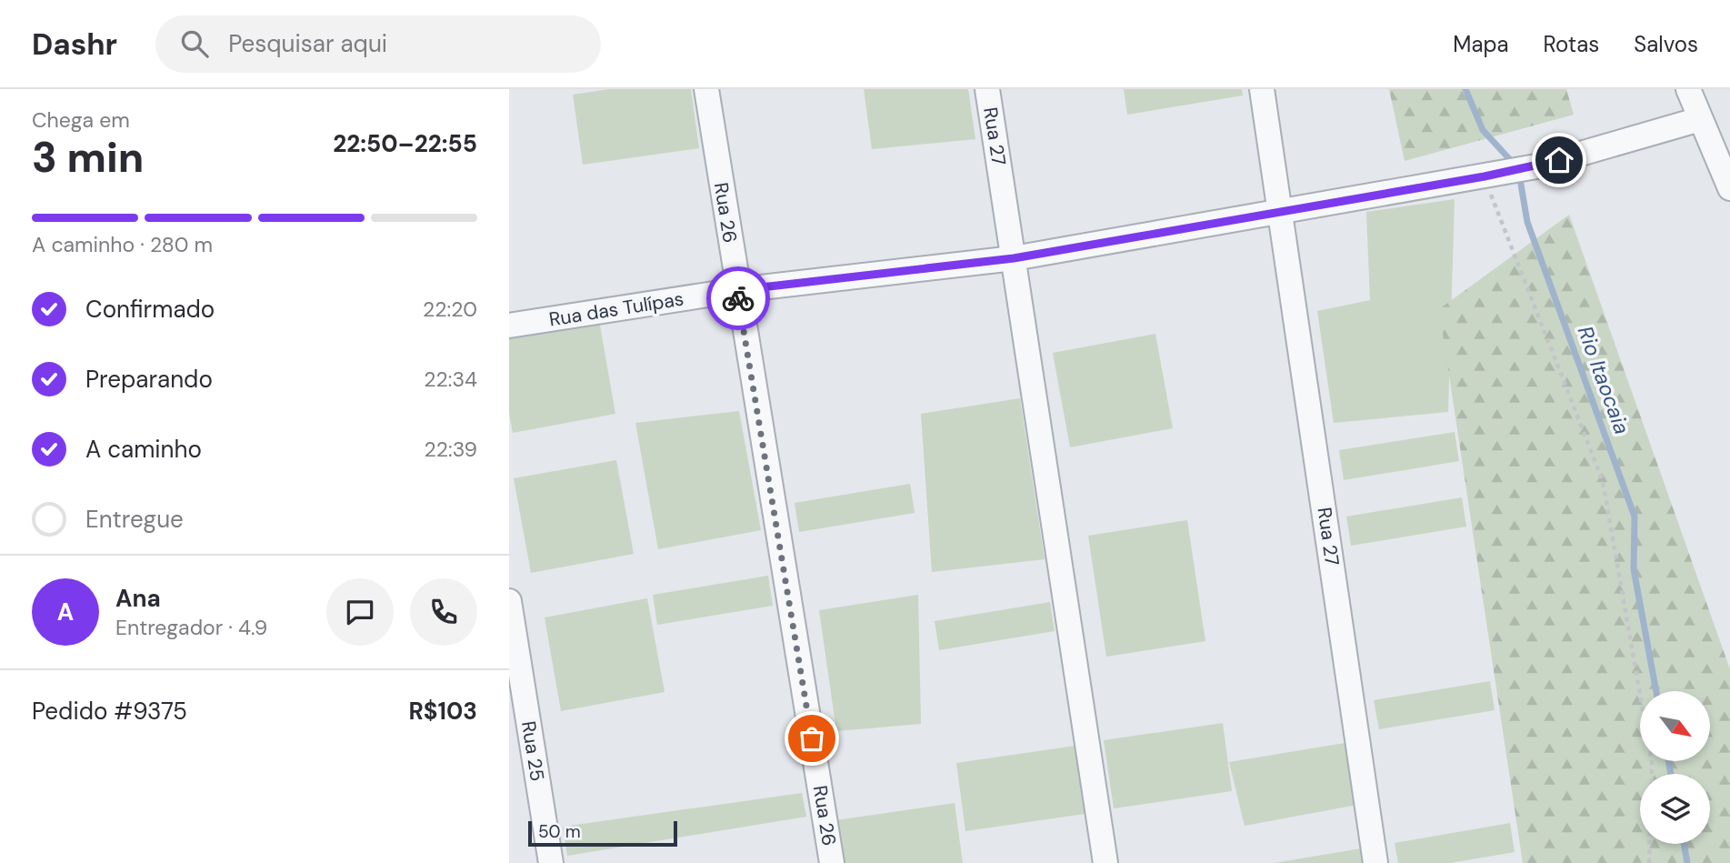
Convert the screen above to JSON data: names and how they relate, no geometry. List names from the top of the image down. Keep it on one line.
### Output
{"streets":{"street":["Rua 27","Rua 26","Rua das Tulípas","Rua 25"]},"crossings":[["Rua 27","Rua das Tulípas"],["Rua 26","Rua das Tulípas"]],"water":["Rio Itaocaia"],"scale_bar":"50 m","north":"bottom right","page":{"header":"Dashr","search":"Pesquisar aqui","nav":["Mapa","Rotas","Salvos"],"heading":["3 min","Chega em","22:50–22:55"],"panel":["Ana","Entregador · 4.9","Pedido #9375","R$103"],"bar":"A caminho · 280 m","list":[["Confirmado","22:20"],["Preparando","22:34"],["A caminho","22:39"],"Entregue"],"round":"A","scale":"50 m"}}
